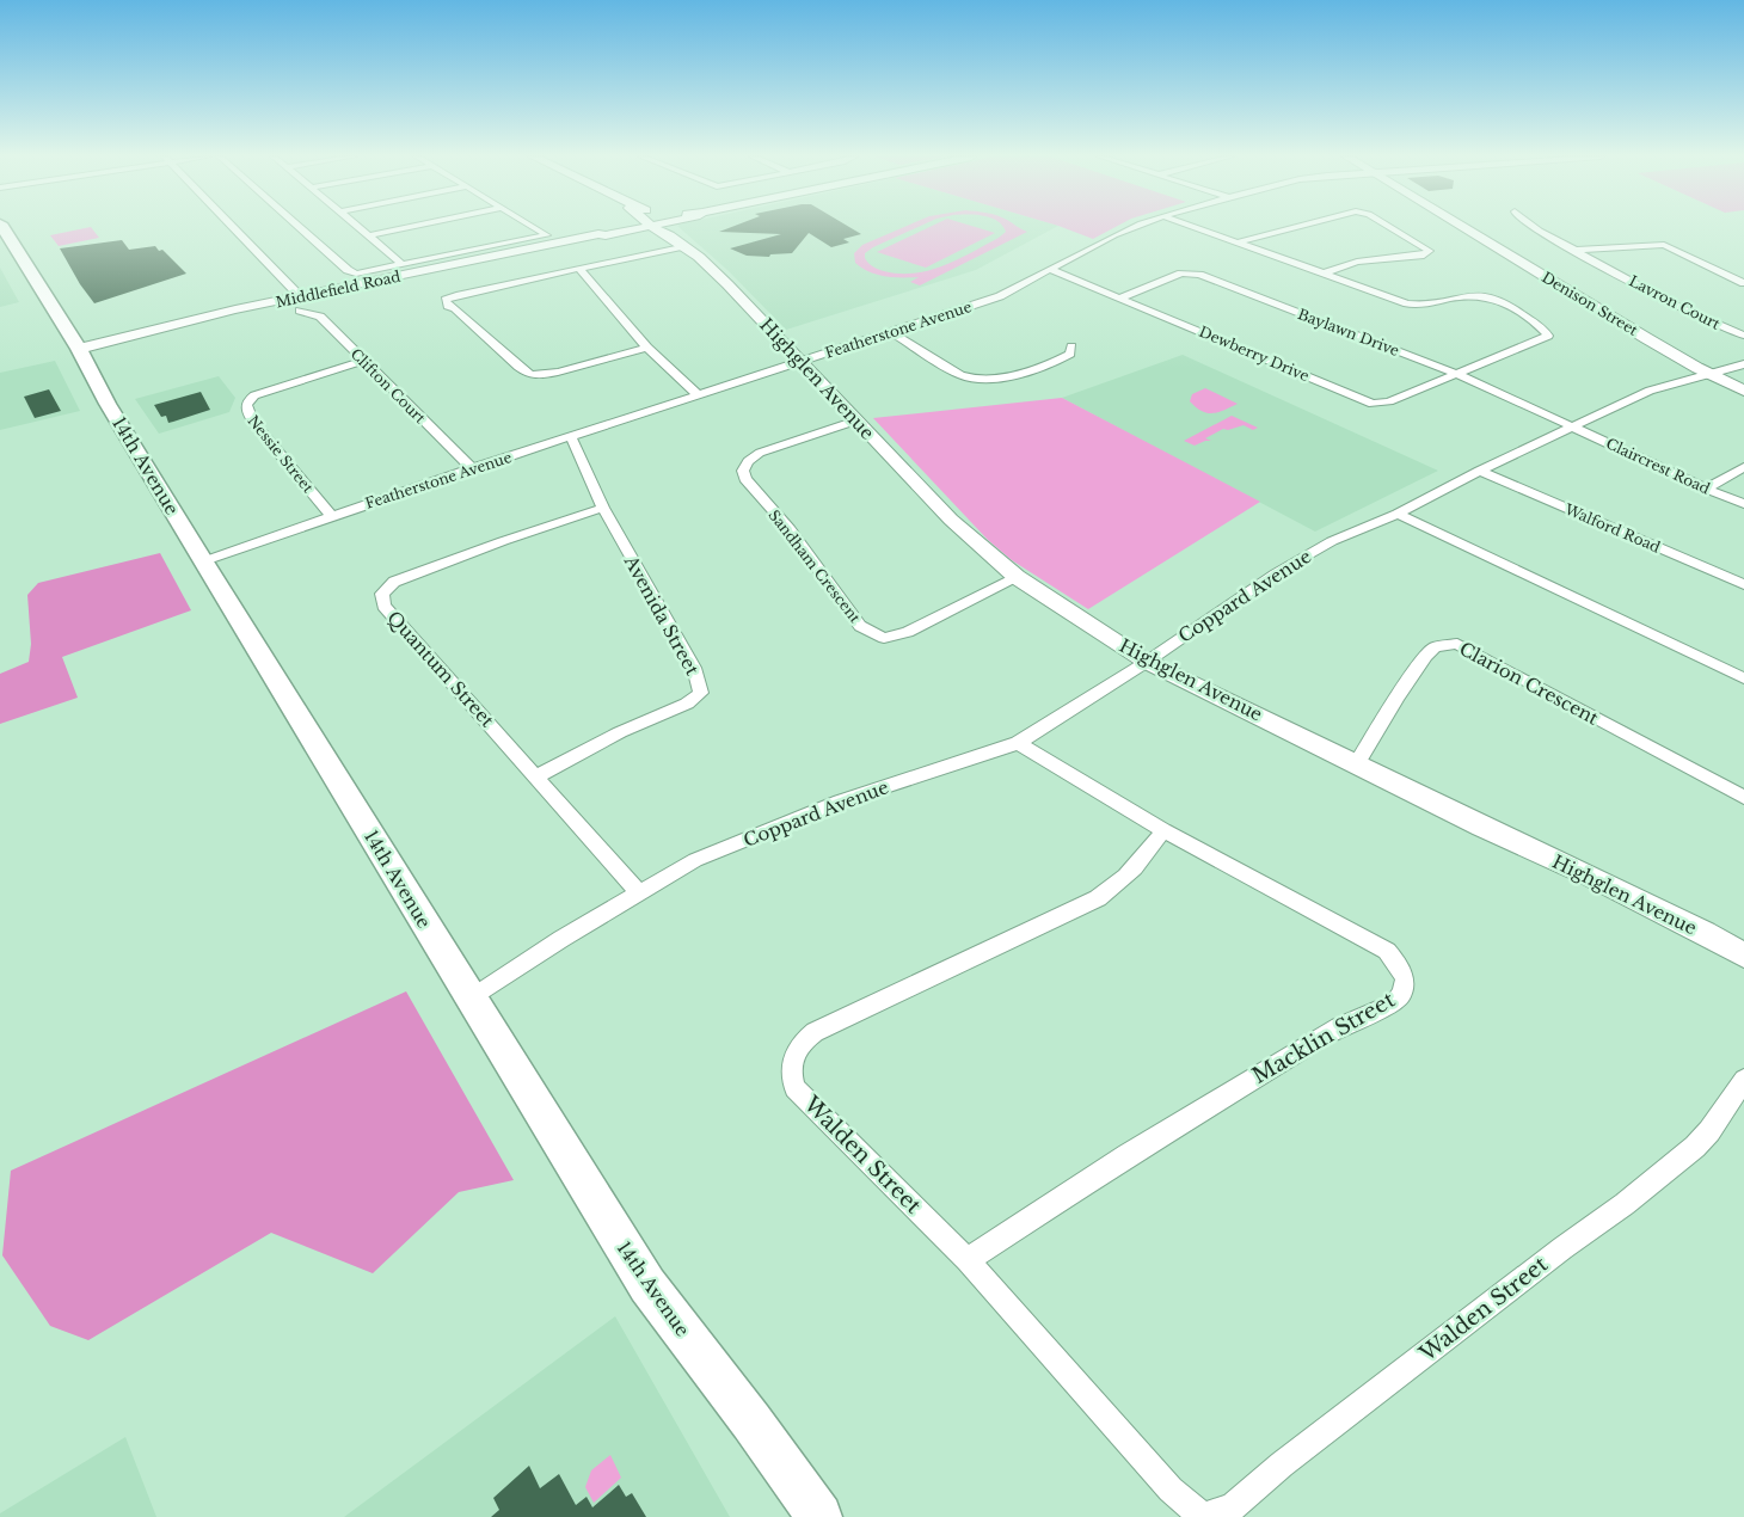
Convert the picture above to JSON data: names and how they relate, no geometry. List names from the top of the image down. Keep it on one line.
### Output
{"streets":{"main road":["14th Avenue"],"street":["Middlefield Road","Lavron Court","Denison Street","Featherstone Avenue","Baylawn Drive","Dewberry Drive","Highglen Avenue","Clifton Court","Nessie Street","Claircrest Road","Walford Road","Sandham Crescent","Coppard Avenue","Avenida Street","Quantum Street","Clarion Crescent","Macklin Street","Walden Street"]},"crossings":[["Middlefield Road","Clifton Court"],["Middlefield Road","14th Avenue"],["Denison Street","Coppard Avenue"],["Featherstone Avenue","Dewberry Drive"],["Featherstone Avenue","Highglen Avenue"],["Featherstone Avenue","Clifton Court"],["Featherstone Avenue","Nessie Street"],["Featherstone Avenue","14th Avenue"],["Featherstone Avenue","Avenida Street"],["Baylawn Drive","Dewberry Drive"],["Baylawn Drive","Claircrest Road"],["Baylawn Drive","Coppard Avenue"],["Highglen Avenue","Sandham Crescent"],["Highglen Avenue","Coppard Avenue"],["Highglen Avenue","Clarion Crescent"],["Clifton Court","Nessie Street"],["14th Avenue","Coppard Avenue"],["Claircrest Road","Coppard Avenue"],["Walford Road","Coppard Avenue"],["Coppard Avenue","Quantum Street"],["Coppard Avenue","Macklin Street"],["Avenida Street","Quantum Street"],["Macklin Street","Walden Street"]]}
